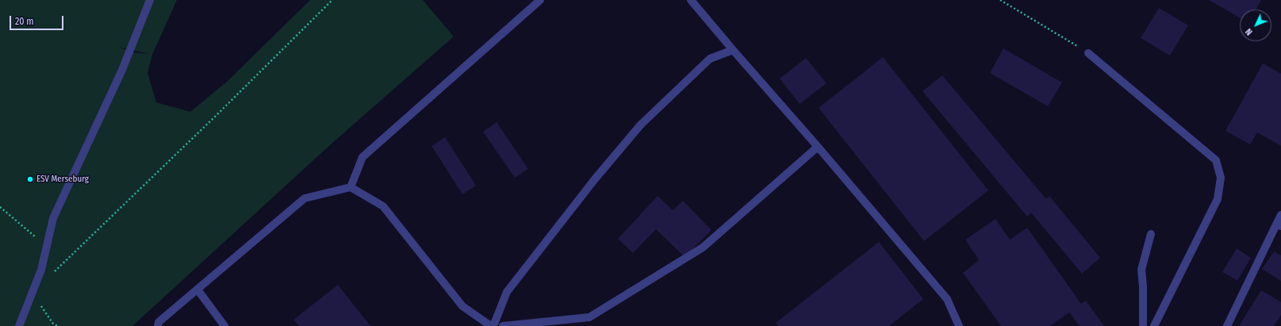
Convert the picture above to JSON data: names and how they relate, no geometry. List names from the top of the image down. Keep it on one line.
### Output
{"places":["ESV Merseburg"],"scale_bar":"20 m","north":"bottom left"}
